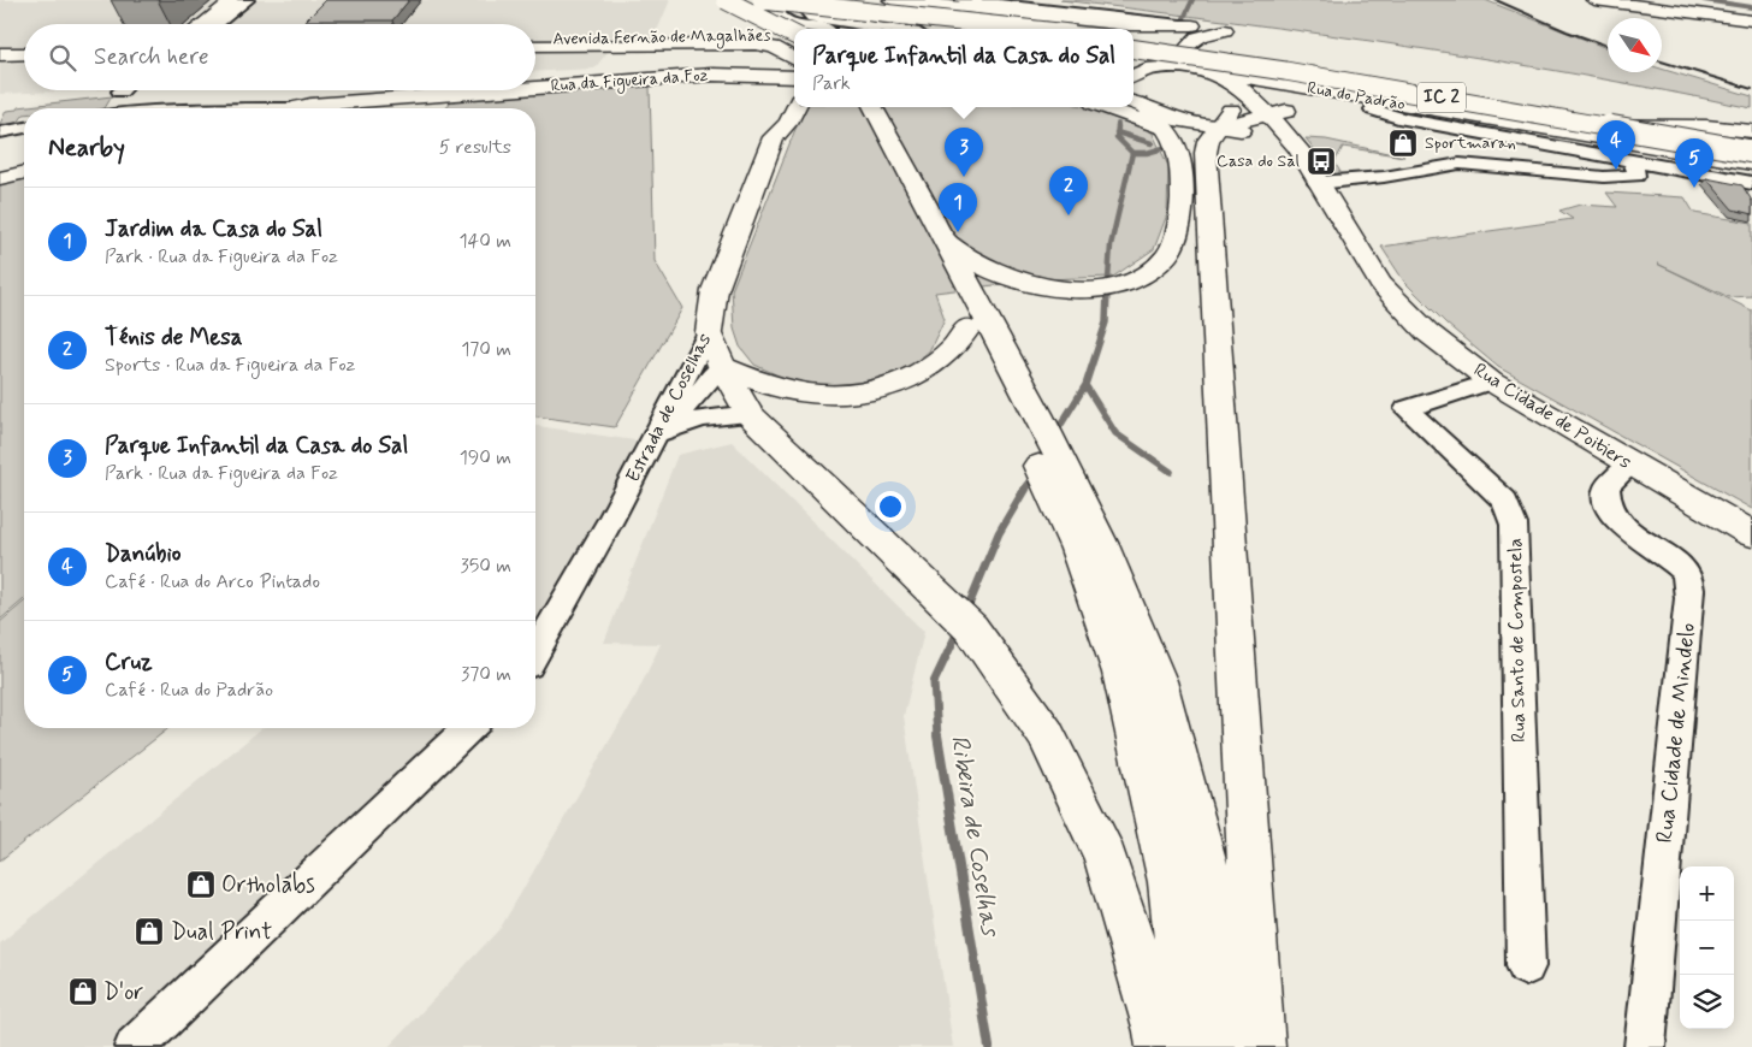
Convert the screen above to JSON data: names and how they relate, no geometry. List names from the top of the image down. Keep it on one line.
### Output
{"streets":{"main road":["Avenida Fernão de Magalhães","Rua da Figueira da Foz","Rua do Padrão","IC 2","Estrada de Coselhas","Rua Cidade de Poitiers"],"street":["Rua Santo de Compostela","Rua Cidade de Mindelo"]},"crossings":[["Avenida Fernão de Magalhães","Estrada de Coselhas"],["Rua do Padrão","Rua Cidade de Poitiers"],["Rua Cidade de Poitiers","Rua Santo de Compostela"],["Rua Cidade de Poitiers","Rua Cidade de Mindelo"]],"water":["Ribeira de Coselhas"],"places":{"shop":["Sportmaran","Ortholabs","Dual Print","D'or"],"bus stop":["Casa do Sal"]},"north":"bottom right","page":{"search":"Search here","popup":["Parque Infantil da Casa do Sal","Park"],"heading":["Nearby","5 results"],"pins":["4","3","5","2","1"],"list":[{"mark":"1","name":"Jardim da Casa do Sal","note":"Park · Rua da Figueira da Foz","value":"140 m"},{"mark":"2","name":"Ténis de Mesa","note":"Sports · Rua da Figueira da Foz","value":"170 m"},{"mark":"3","name":"Parque Infantil da Casa do Sal","note":"Park · Rua da Figueira da Foz","value":"190 m"},{"mark":"4","name":"Danúbio","note":"Café · Rua do Arco Pintado","value":"350 m"},{"mark":"5","name":"Cruz","note":"Café · Rua do Padrão","value":"370 m"}],"map_buttons":["+","−"]}}
